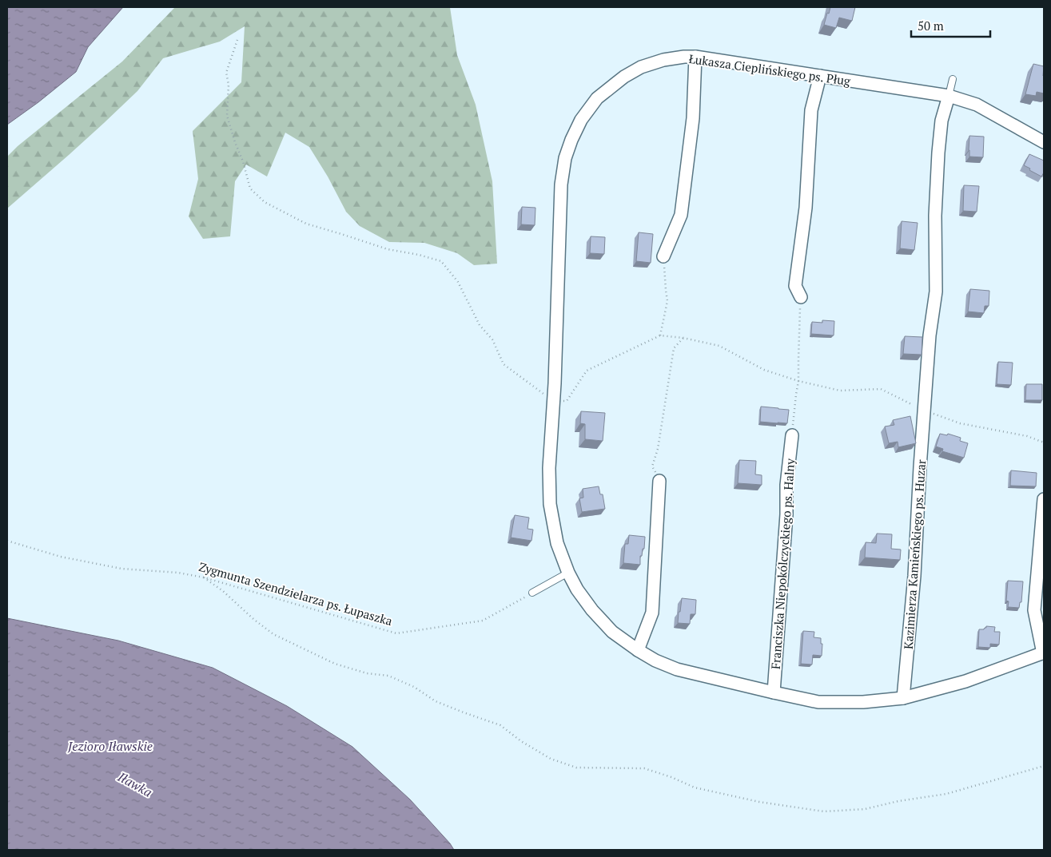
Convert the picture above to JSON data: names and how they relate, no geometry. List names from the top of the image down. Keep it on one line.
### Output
{"streets":{"street":["Łukasza Cieplińskiego ps. Pług","Kazimierza Kamieńskiego ps. Huzar","Franciszka Niepokólczyckiego ps. Halny"],"path":["Zygmunta Szendzielarza ps. Łupaszka"]},"crossings":[["Łukasza Cieplińskiego ps. Pług","Kazimierza Kamieńskiego ps. Huzar"],["Łukasza Cieplińskiego ps. Pług","Franciszka Niepokólczyckiego ps. Halny"]],"water":["Jezioro Iławskie","Iławka"],"scale_bar":"50 m"}
